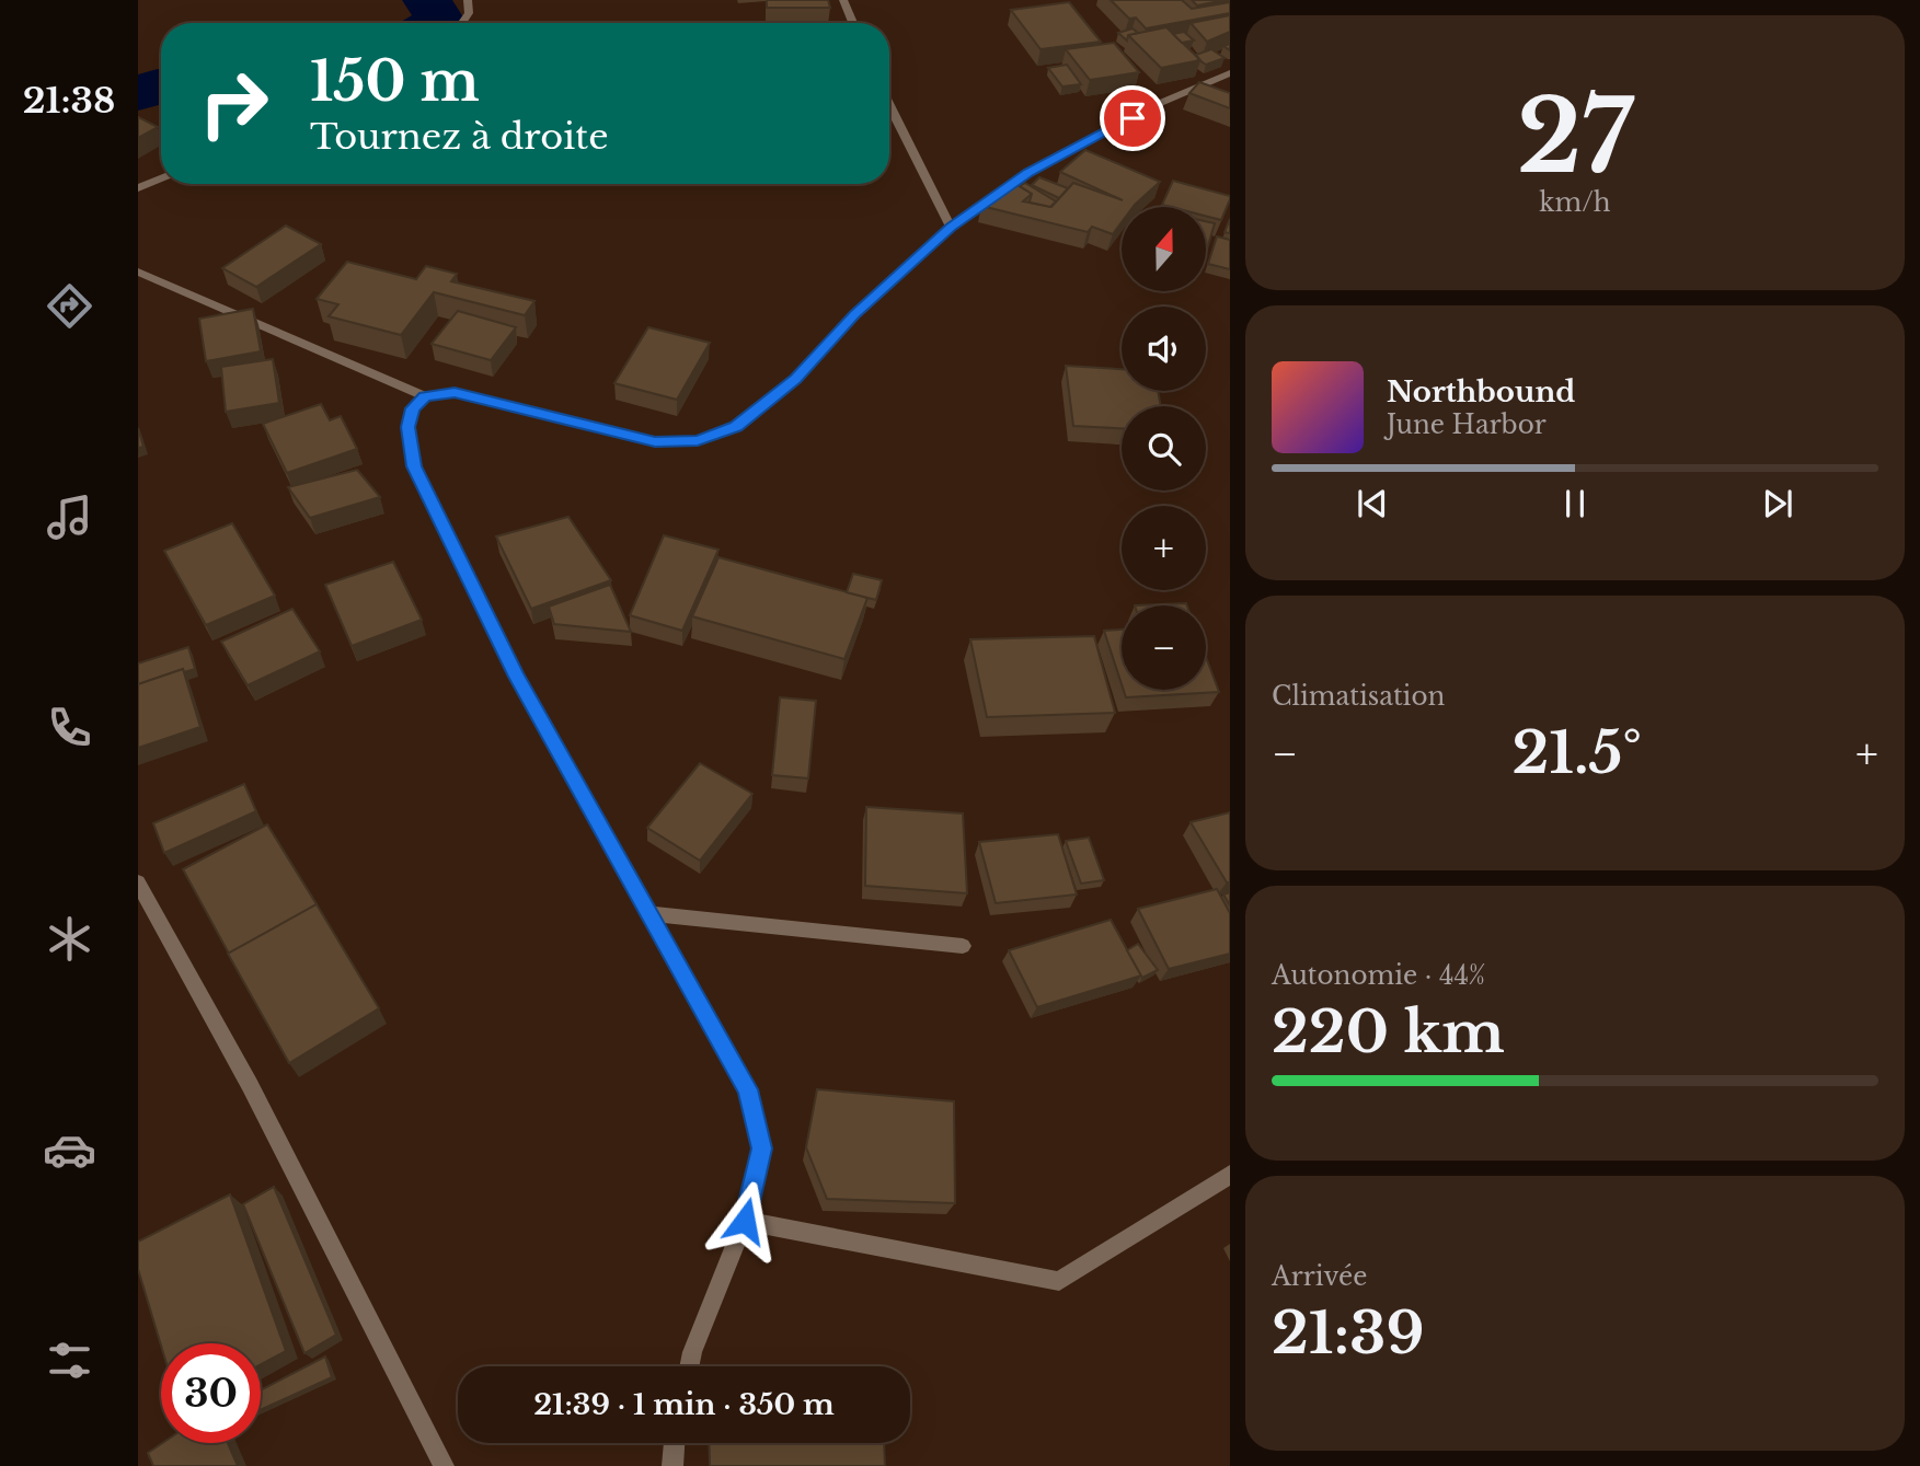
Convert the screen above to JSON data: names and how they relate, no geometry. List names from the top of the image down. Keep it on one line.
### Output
{"north":"top","page":{"tabs":"21:38","tile":[["27","km/h"],"Climatisation",["Autonomie · 44%","220 km"],["Arrivée","21:39"]],"turn":["150 m","Tournez à droite"],"map_buttons":["+","−"],"song":["Northbound","June Harbor"],"heat":["−","21.5°","+"],"limit":"30","trip":"21:39 · 1 min · 350 m"}}
